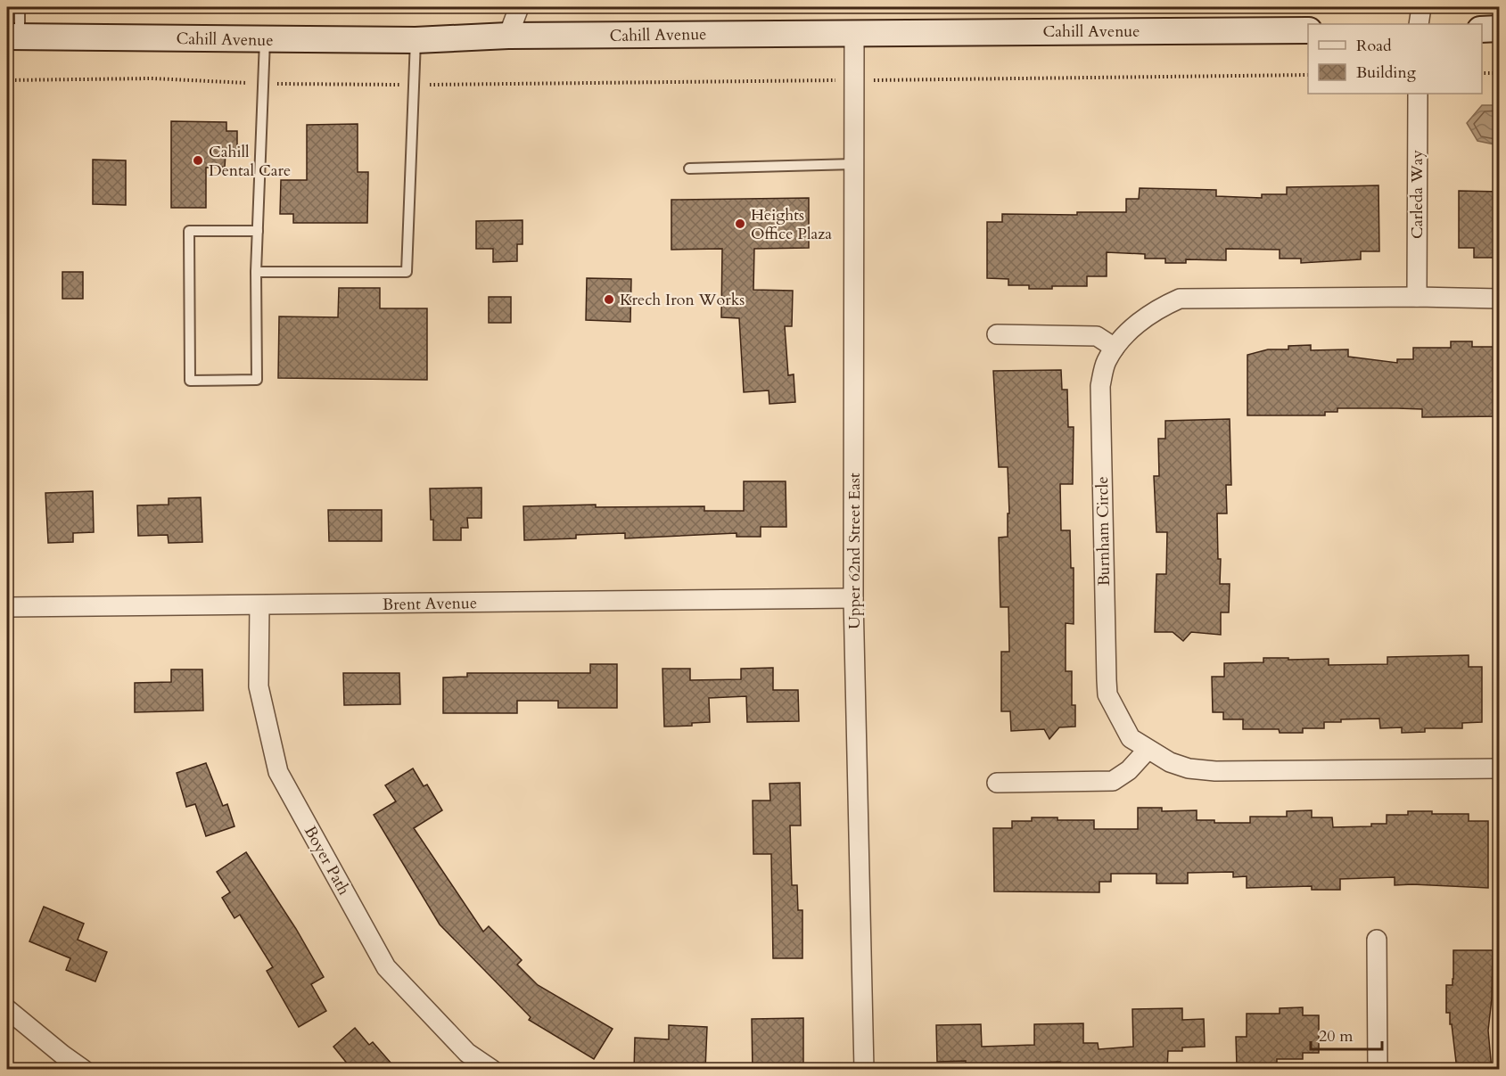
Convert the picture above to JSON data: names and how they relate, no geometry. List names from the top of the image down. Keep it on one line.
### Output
{"streets":{"street":["Cahill Avenue","Carleda Way","Burnham Circle","Upper 62nd Street East","Brent Avenue","Boyer Path"]},"crossings":[["Cahill Avenue","Upper 62nd Street East"],["Carleda Way","Burnham Circle"],["Upper 62nd Street East","Brent Avenue"],["Brent Avenue","Boyer Path"]],"places":["Cahill Dental Care","Heights Office Plaza","Krech Iron Works"],"legend":["Road","Building"],"scale_bar":"20 m"}
